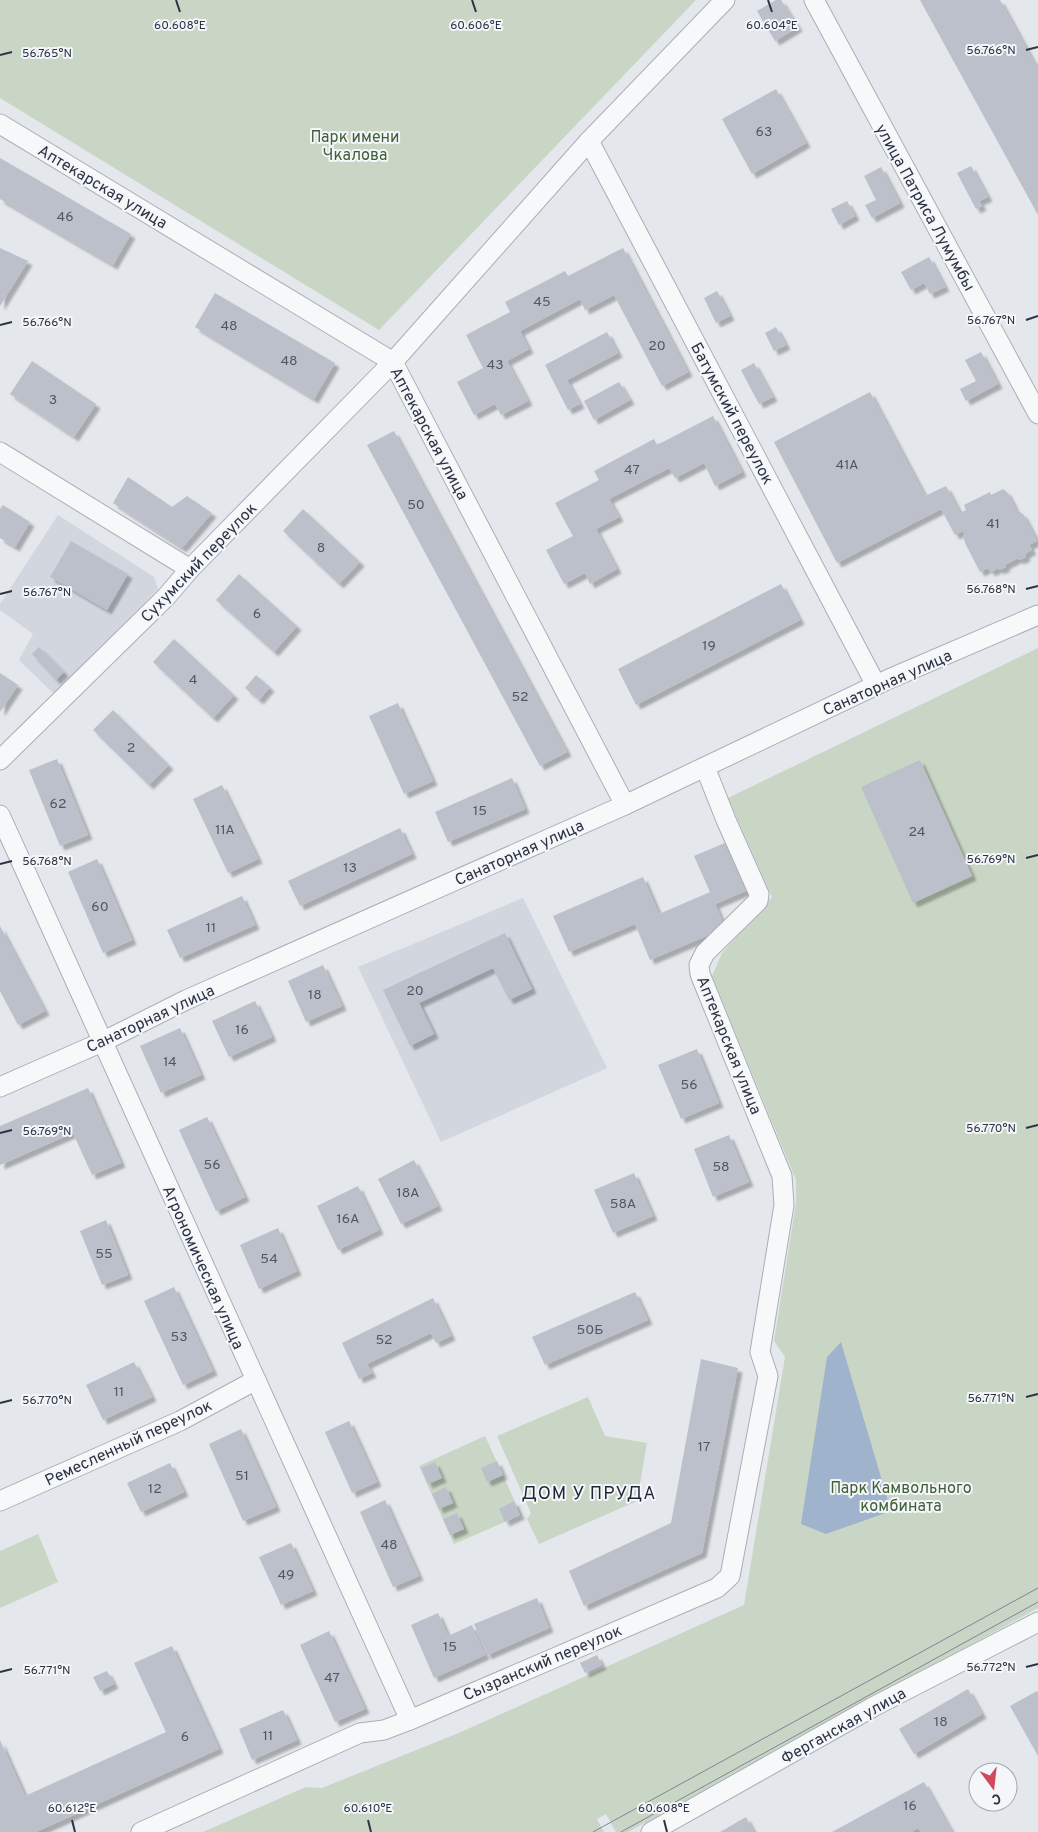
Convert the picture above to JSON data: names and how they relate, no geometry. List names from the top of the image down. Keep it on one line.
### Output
{"streets":{"street":["Аптекарская улица","улица Патриса Лумумбы","Батумский переулок","Сухумский переулок","Санаторная улица","Агрономическая улица","Ремесленный переулок","Сызранский переулок","Ферганская улица"]},"crossings":[["Аптекарская улица","Сухумский переулок"],["Аптекарская улица","Санаторная улица"],["Аптекарская улица","Сызранский переулок"],["Батумский переулок","Сухумский переулок"],["Батумский переулок","Санаторная улица"],["Санаторная улица","Агрономическая улица"],["Агрономическая улица","Ремесленный переулок"],["Агрономическая улица","Сызранский переулок"]],"districts":["ДОМ У ПРУДА"],"parks":["Парк имени Чкалова","Парк Камвольного комбината"],"house_numbers":["63","46","45","48","20","48","43","3","41А","47","50","41","8","6","19","4","52","2","62","15","11А","24","13","60","11","20","18","16","14","56","56","58","18А","58А","16А","55","54","50Б","53","52","11","17","51","12","48","49","15","47","18","11","6","16"],"north":"bottom","coordinates":["60.608°E","60.606°E","60.604°E","56.766°N","56.765°N","56.767°N","56.768°N","56.769°N","56.770°N","56.771°N","56.772°N","60.612°E","60.610°E"]}
